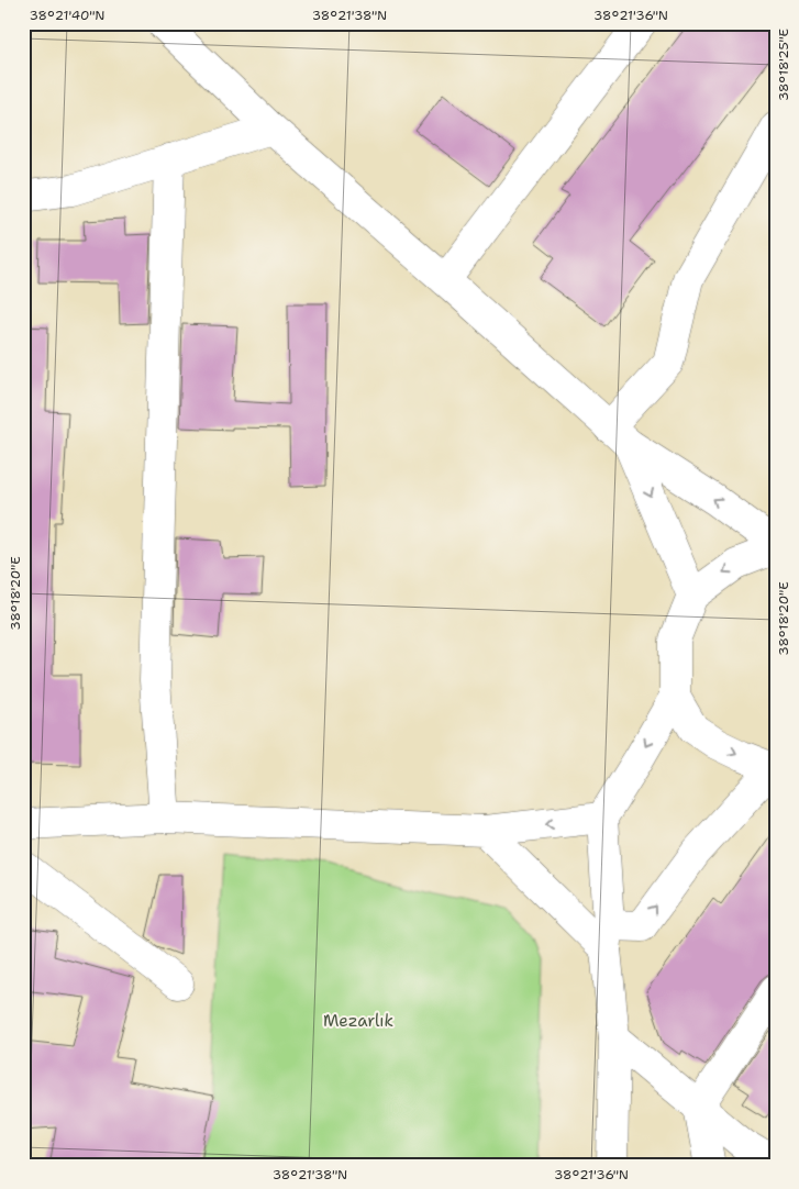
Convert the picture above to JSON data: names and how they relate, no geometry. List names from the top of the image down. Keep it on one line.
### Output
{"parks":["Mezarlık"],"coordinates":["38°21'40\"N","38°21'38\"N","38°21'36\"N","38°18'25\"E","38°18'20\"E"]}
